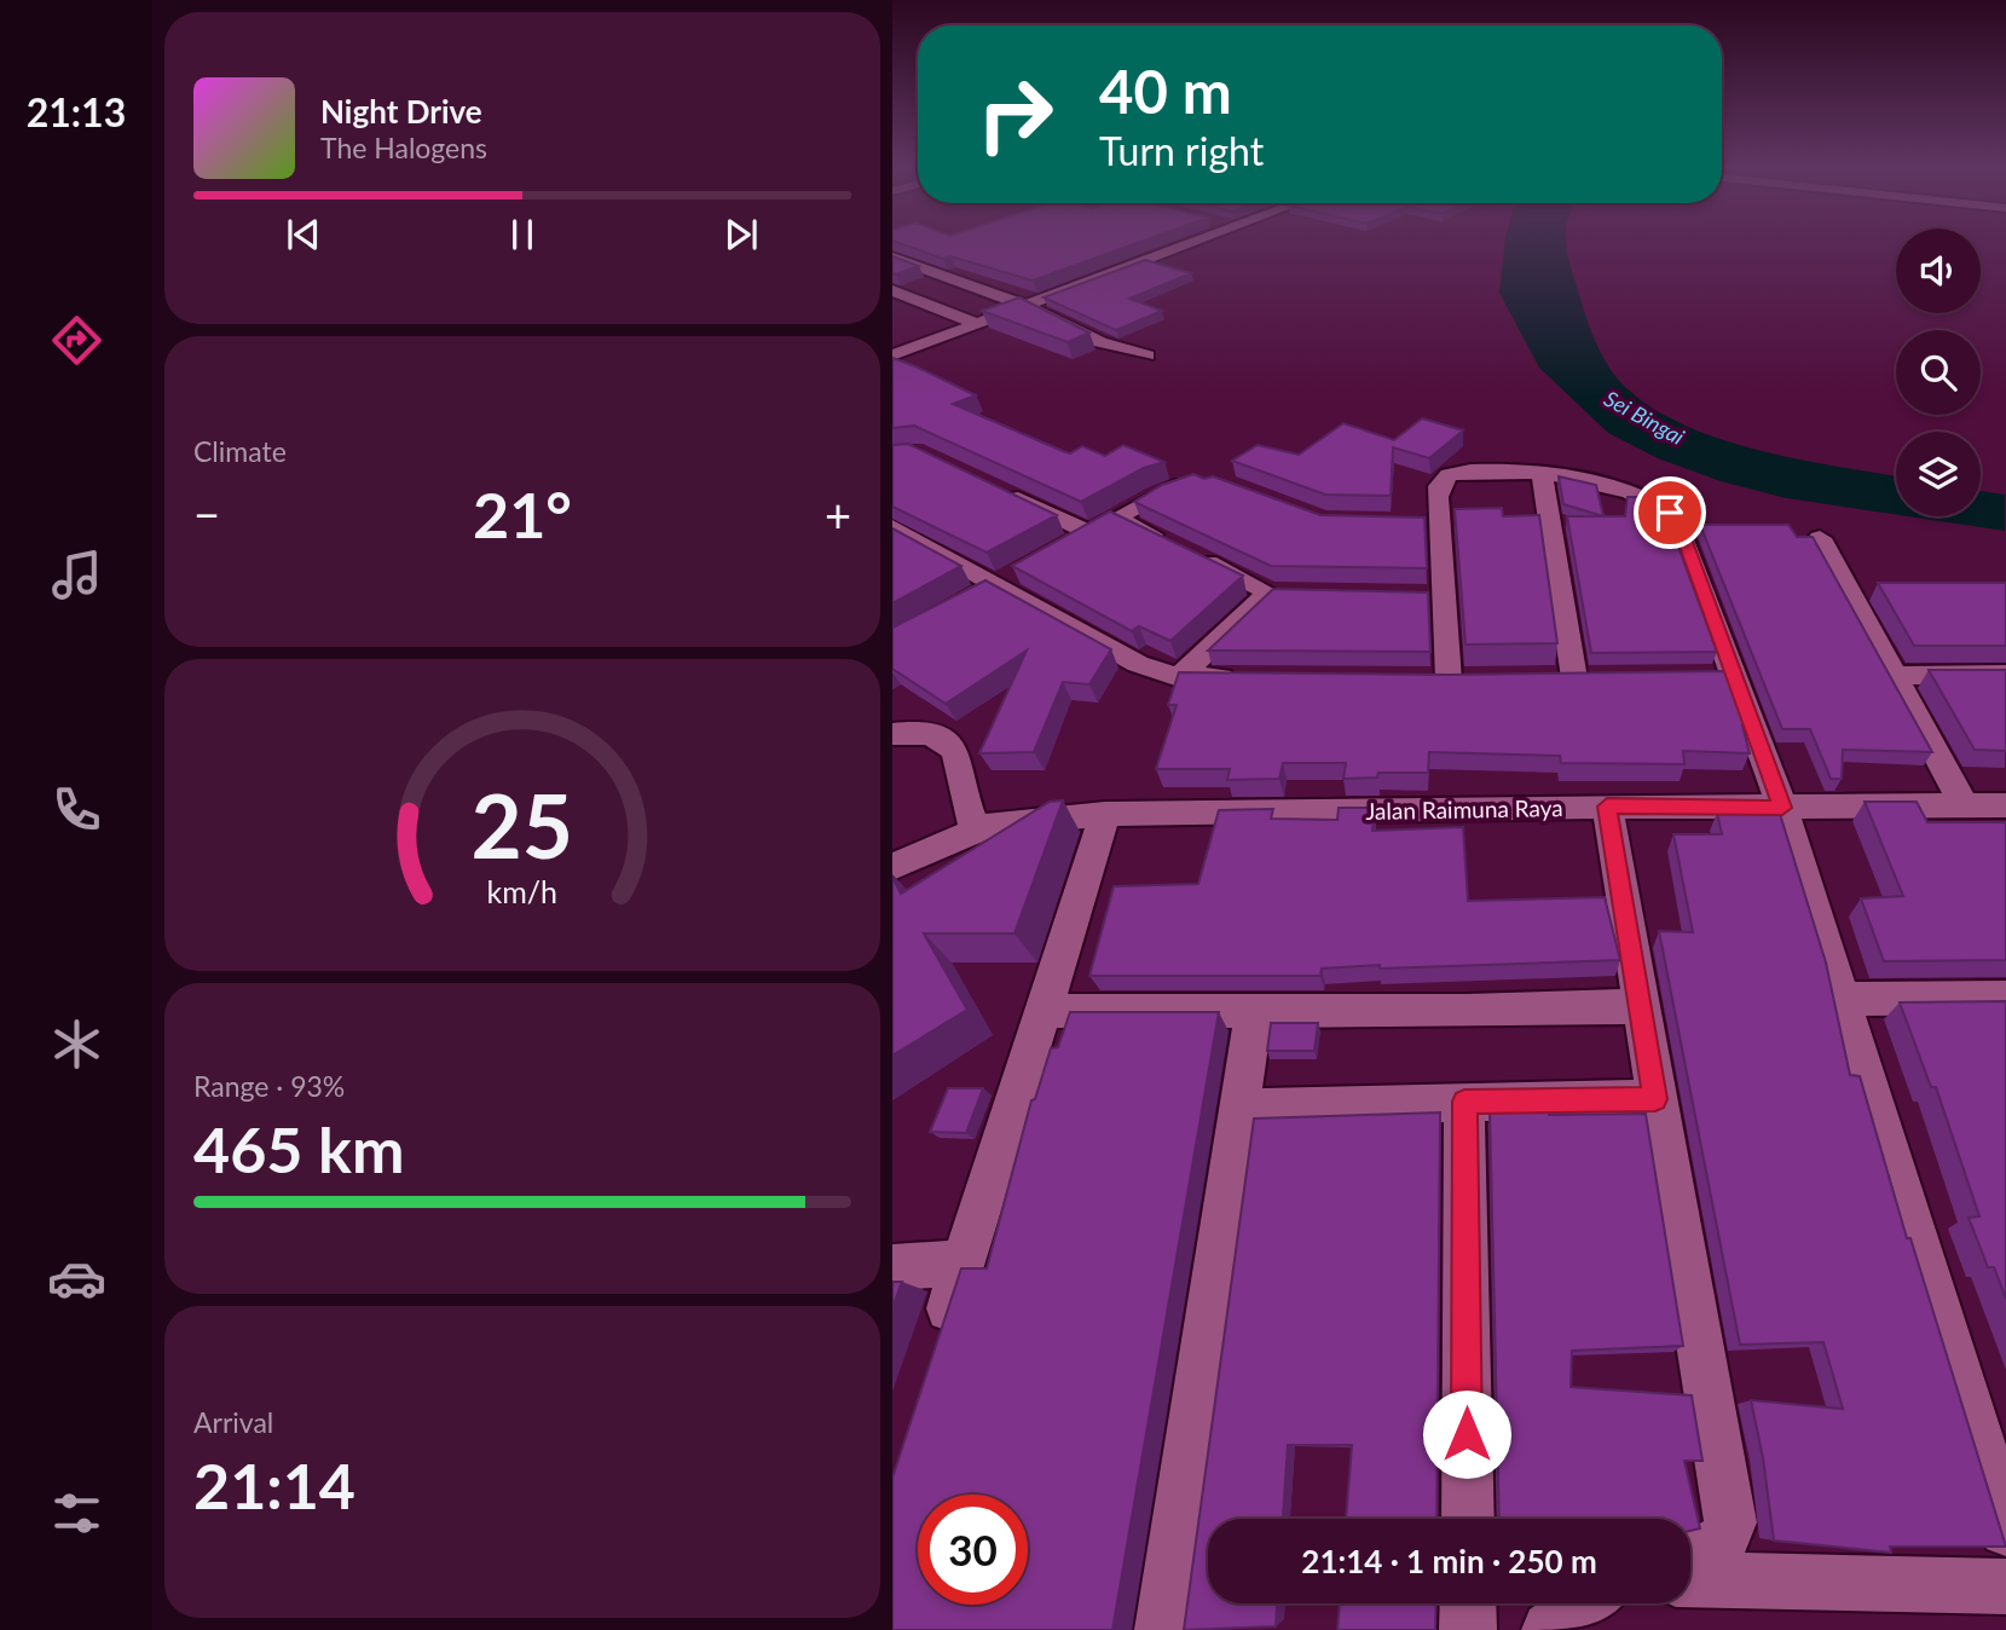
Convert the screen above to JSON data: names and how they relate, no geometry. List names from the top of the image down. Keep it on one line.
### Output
{"streets":{"street":["Jalan Raimuna Raya"]},"water":["Sei Bingai"],"page":{"tabs":"21:13","turn":["40 m","Turn right"],"song":["Night Drive","The Halogens"],"tile":["Climate",["Range · 93%","465 km"],["Arrival","21:14"]],"heat":["−","21°","+"],"limit":"30","trip":"21:14 · 1 min · 250 m","gauge":["25","km/h"]}}
